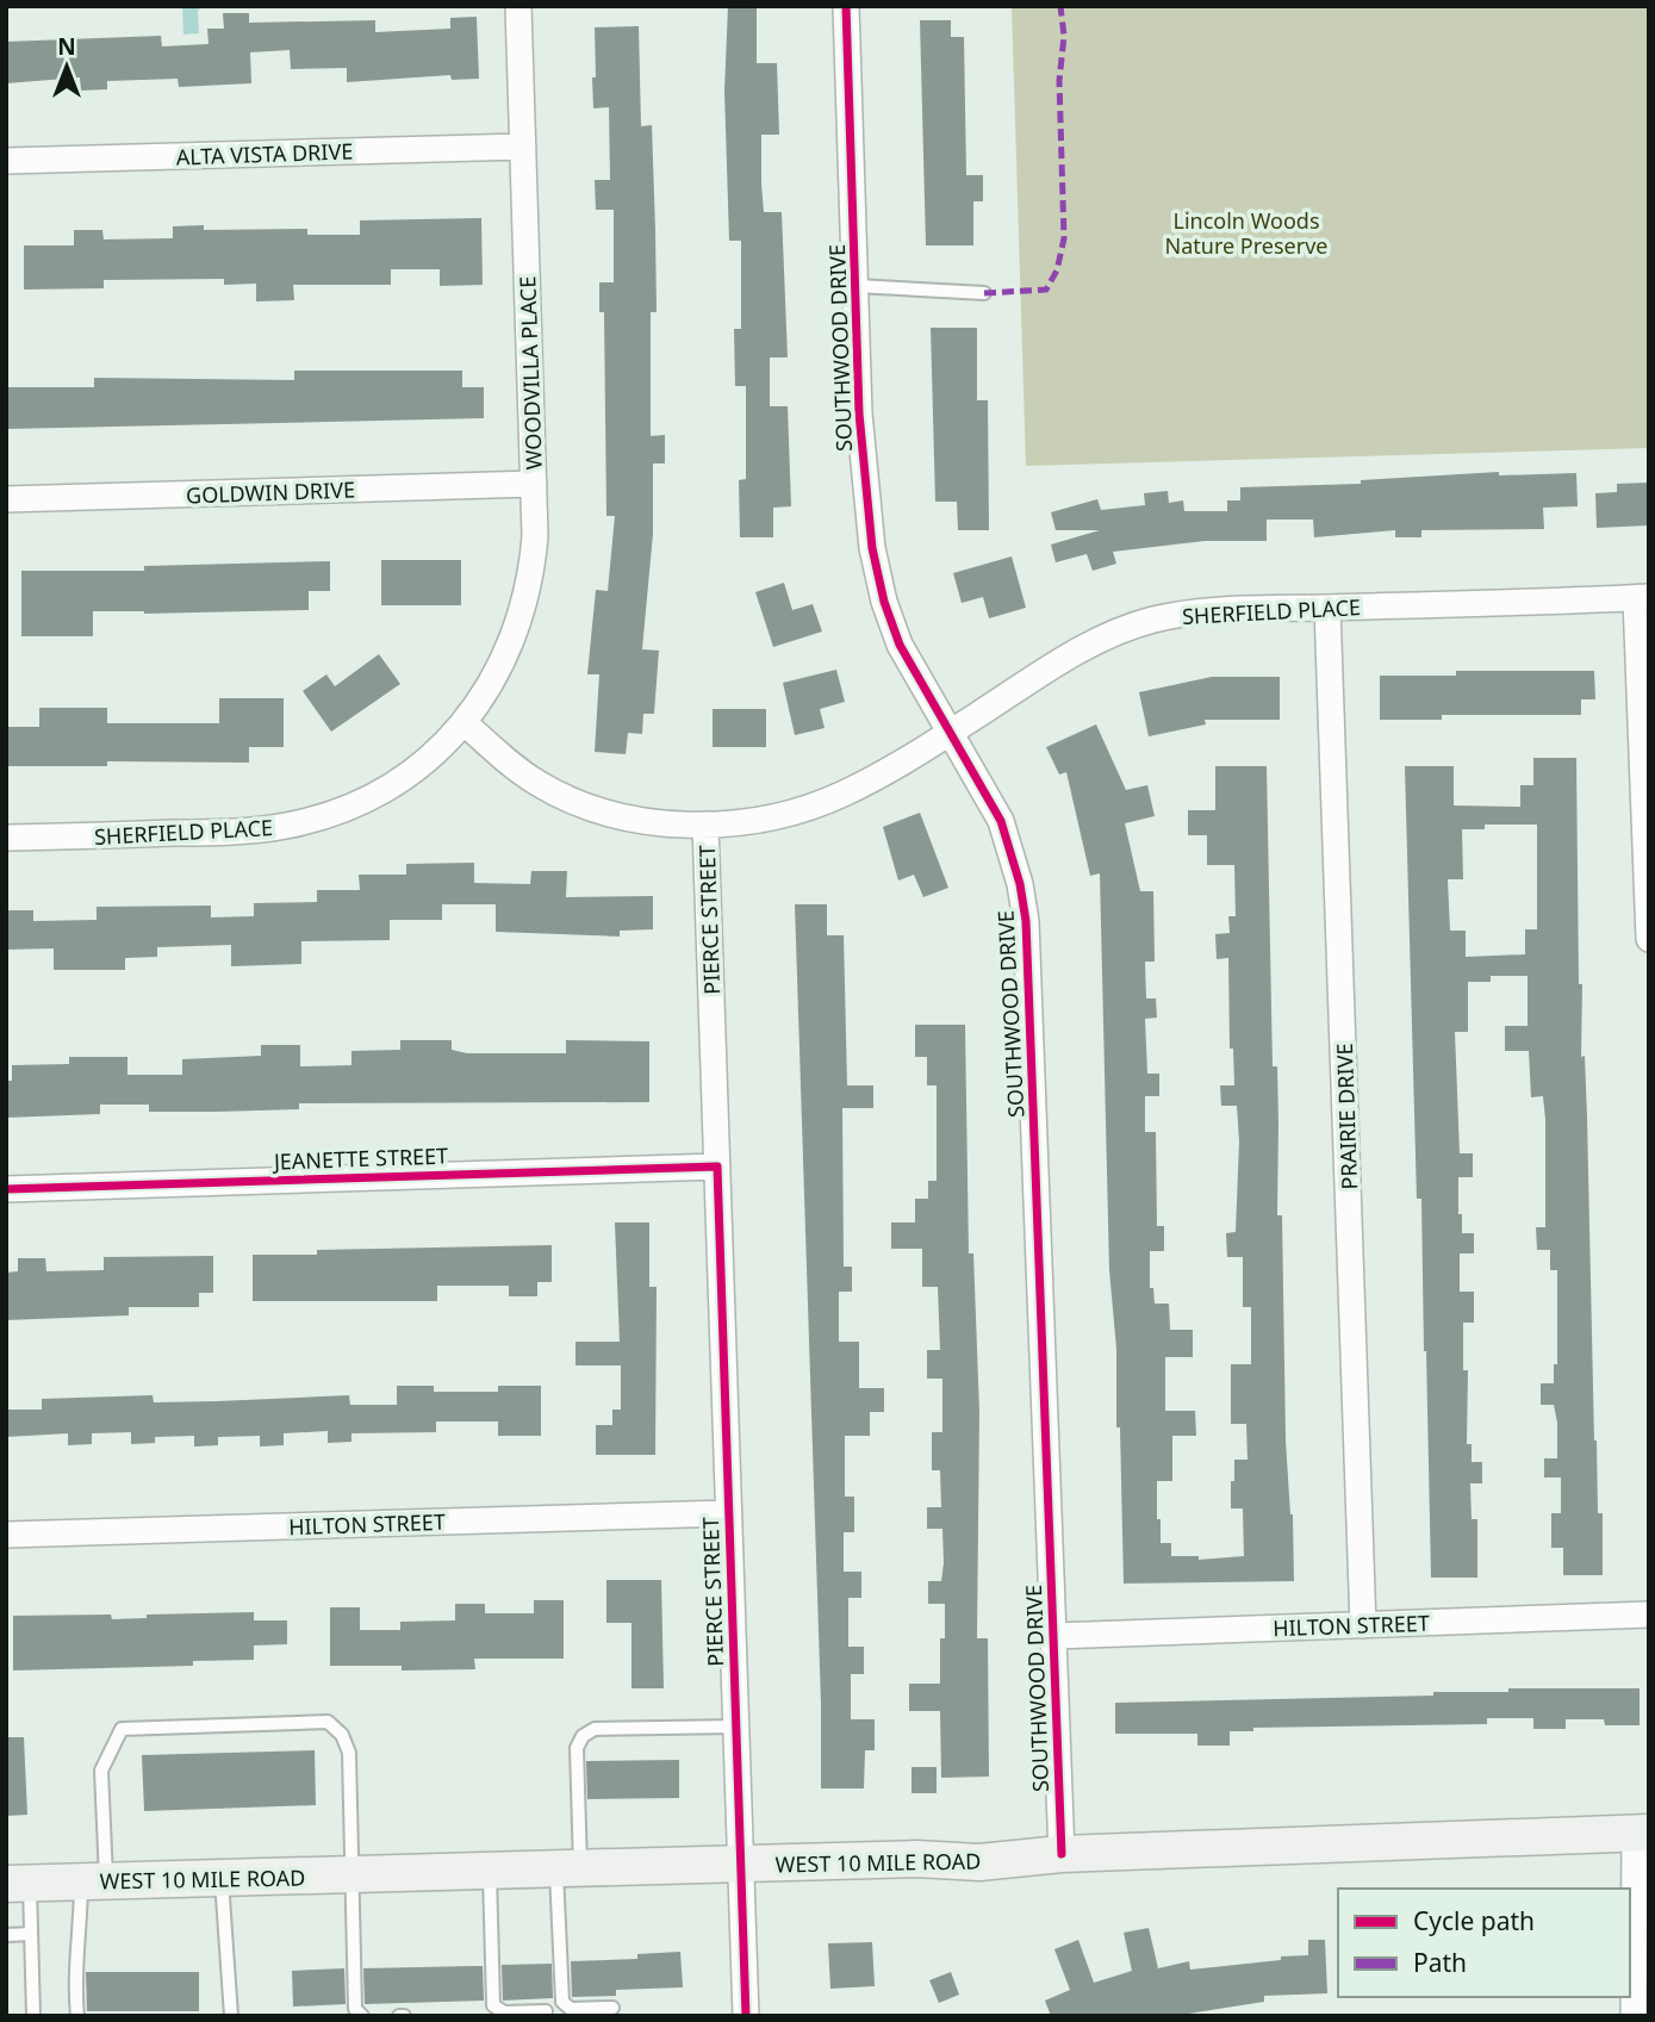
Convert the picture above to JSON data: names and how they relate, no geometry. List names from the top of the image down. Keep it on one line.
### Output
{"streets":{"main road":["WEST 10 MILE ROAD"],"street":["ALTA VISTA DRIVE","SOUTHWOOD DRIVE","WOODVILLA PLACE","GOLDWIN DRIVE","SHERFIELD PLACE","PIERCE STREET","PRAIRIE DRIVE","JEANETTE STREET","HILTON STREET"]},"crossings":[["ALTA VISTA DRIVE","WOODVILLA PLACE"],["SOUTHWOOD DRIVE","SHERFIELD PLACE"],["SOUTHWOOD DRIVE","HILTON STREET"],["SOUTHWOOD DRIVE","WEST 10 MILE ROAD"],["WOODVILLA PLACE","GOLDWIN DRIVE"],["WOODVILLA PLACE","SHERFIELD PLACE"],["SHERFIELD PLACE","PIERCE STREET"],["SHERFIELD PLACE","PRAIRIE DRIVE"],["PIERCE STREET","JEANETTE STREET"],["PIERCE STREET","HILTON STREET"],["PIERCE STREET","WEST 10 MILE ROAD"],["PRAIRIE DRIVE","HILTON STREET"]],"parks":["Lincoln Woods Nature Preserve"],"legend":["Cycle path","Path"],"north":"top"}
